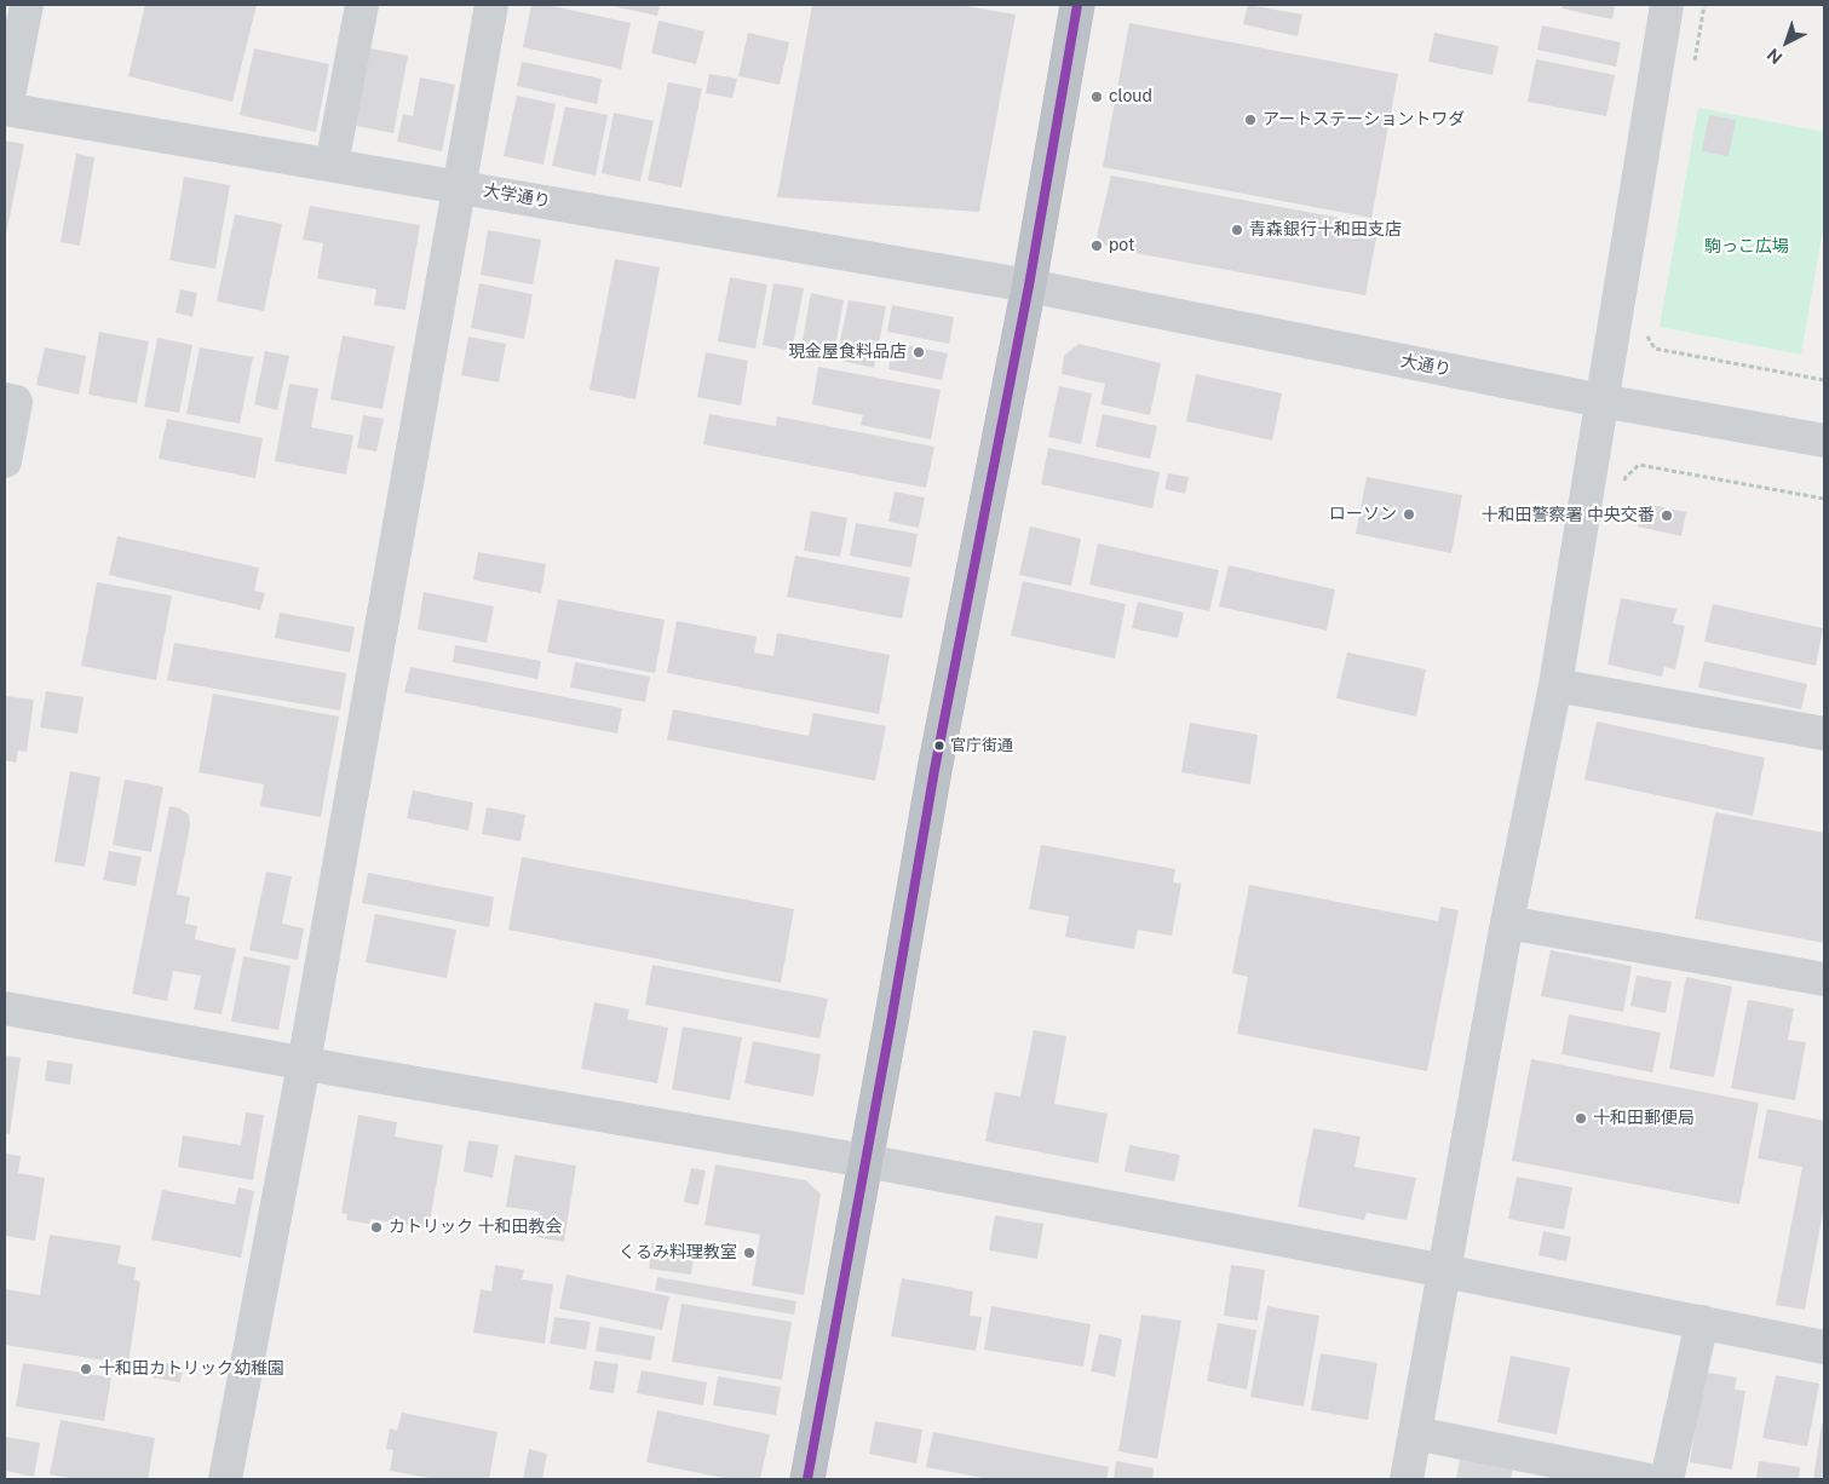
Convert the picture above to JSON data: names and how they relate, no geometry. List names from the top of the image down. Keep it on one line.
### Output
{"streets":{"street":["大学通り","大通り"]},"crossings":[["大学通り","大通り"]],"parks":["駒っこ広場"],"places":["cloud","アートステーショントワダ","青森銀行十和田支店","pot","現金屋食料品店","ローソン","十和田警察署 中央交番","官庁街通","十和田郵便局","カトリック 十和田教会","くるみ料理教室","十和田カトリック幼稚園"],"north":"bottom left"}
